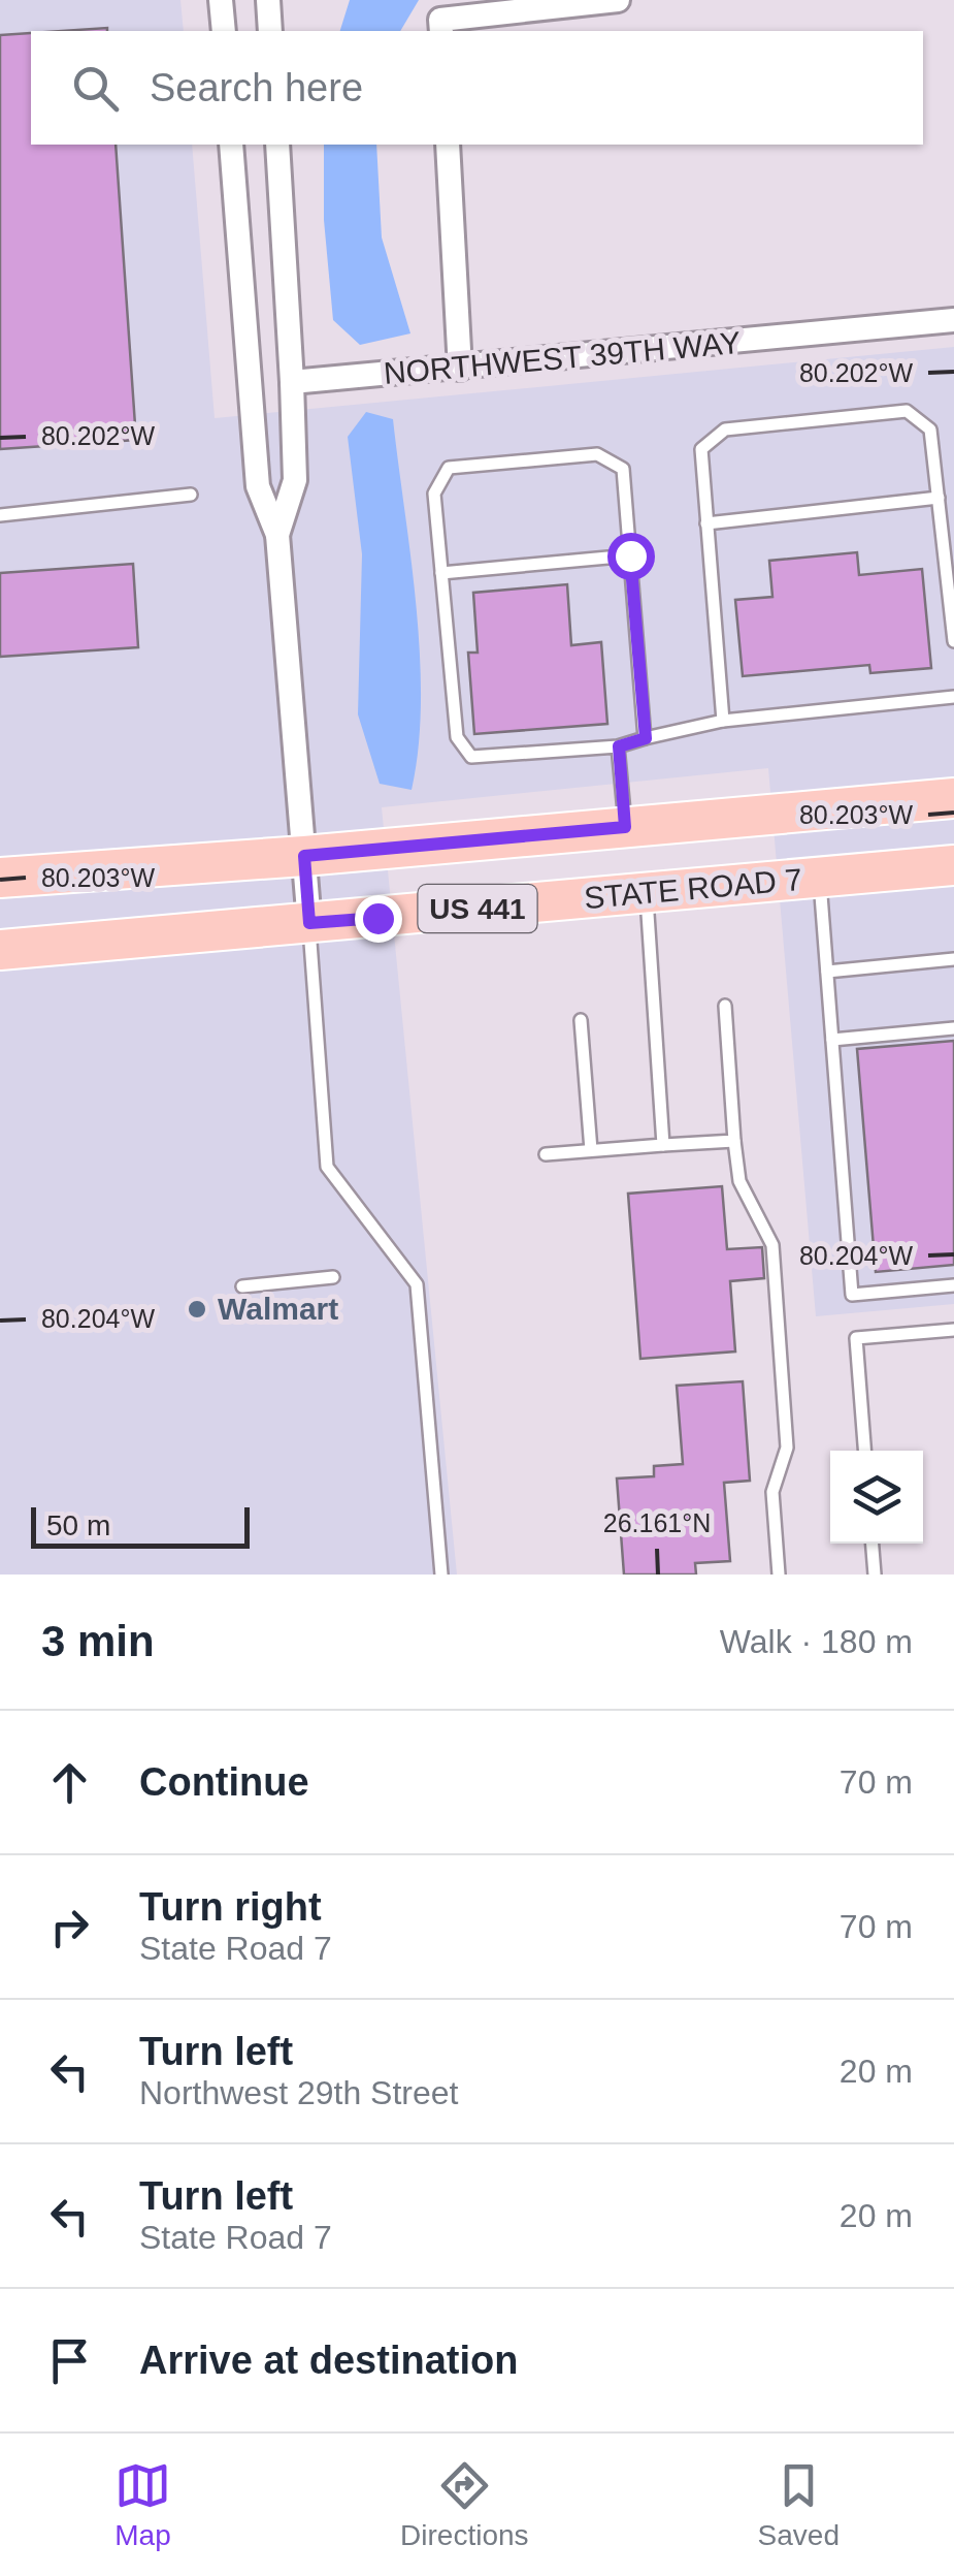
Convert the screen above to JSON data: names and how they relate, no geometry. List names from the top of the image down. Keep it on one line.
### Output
{"streets":{"main road":["STATE ROAD 7","US 441"],"street":["NORTHWEST 39TH WAY"]},"places":["Walmart"],"scale_bar":"50 m","page":{"search":"Search here","scale":"50 m","heading":["3 min","Walk · 180 m"],"list":[["Continue","70 m"],["Turn right","State Road 7","70 m"],["Turn left","Northwest 29th Street","20 m"],["Turn left","State Road 7","20 m"],"Arrive at destination"],"nav":["Map","Directions","Saved"]},"coordinates":["80.202°W","80.203°W","80.204°W","26.161°N"]}
